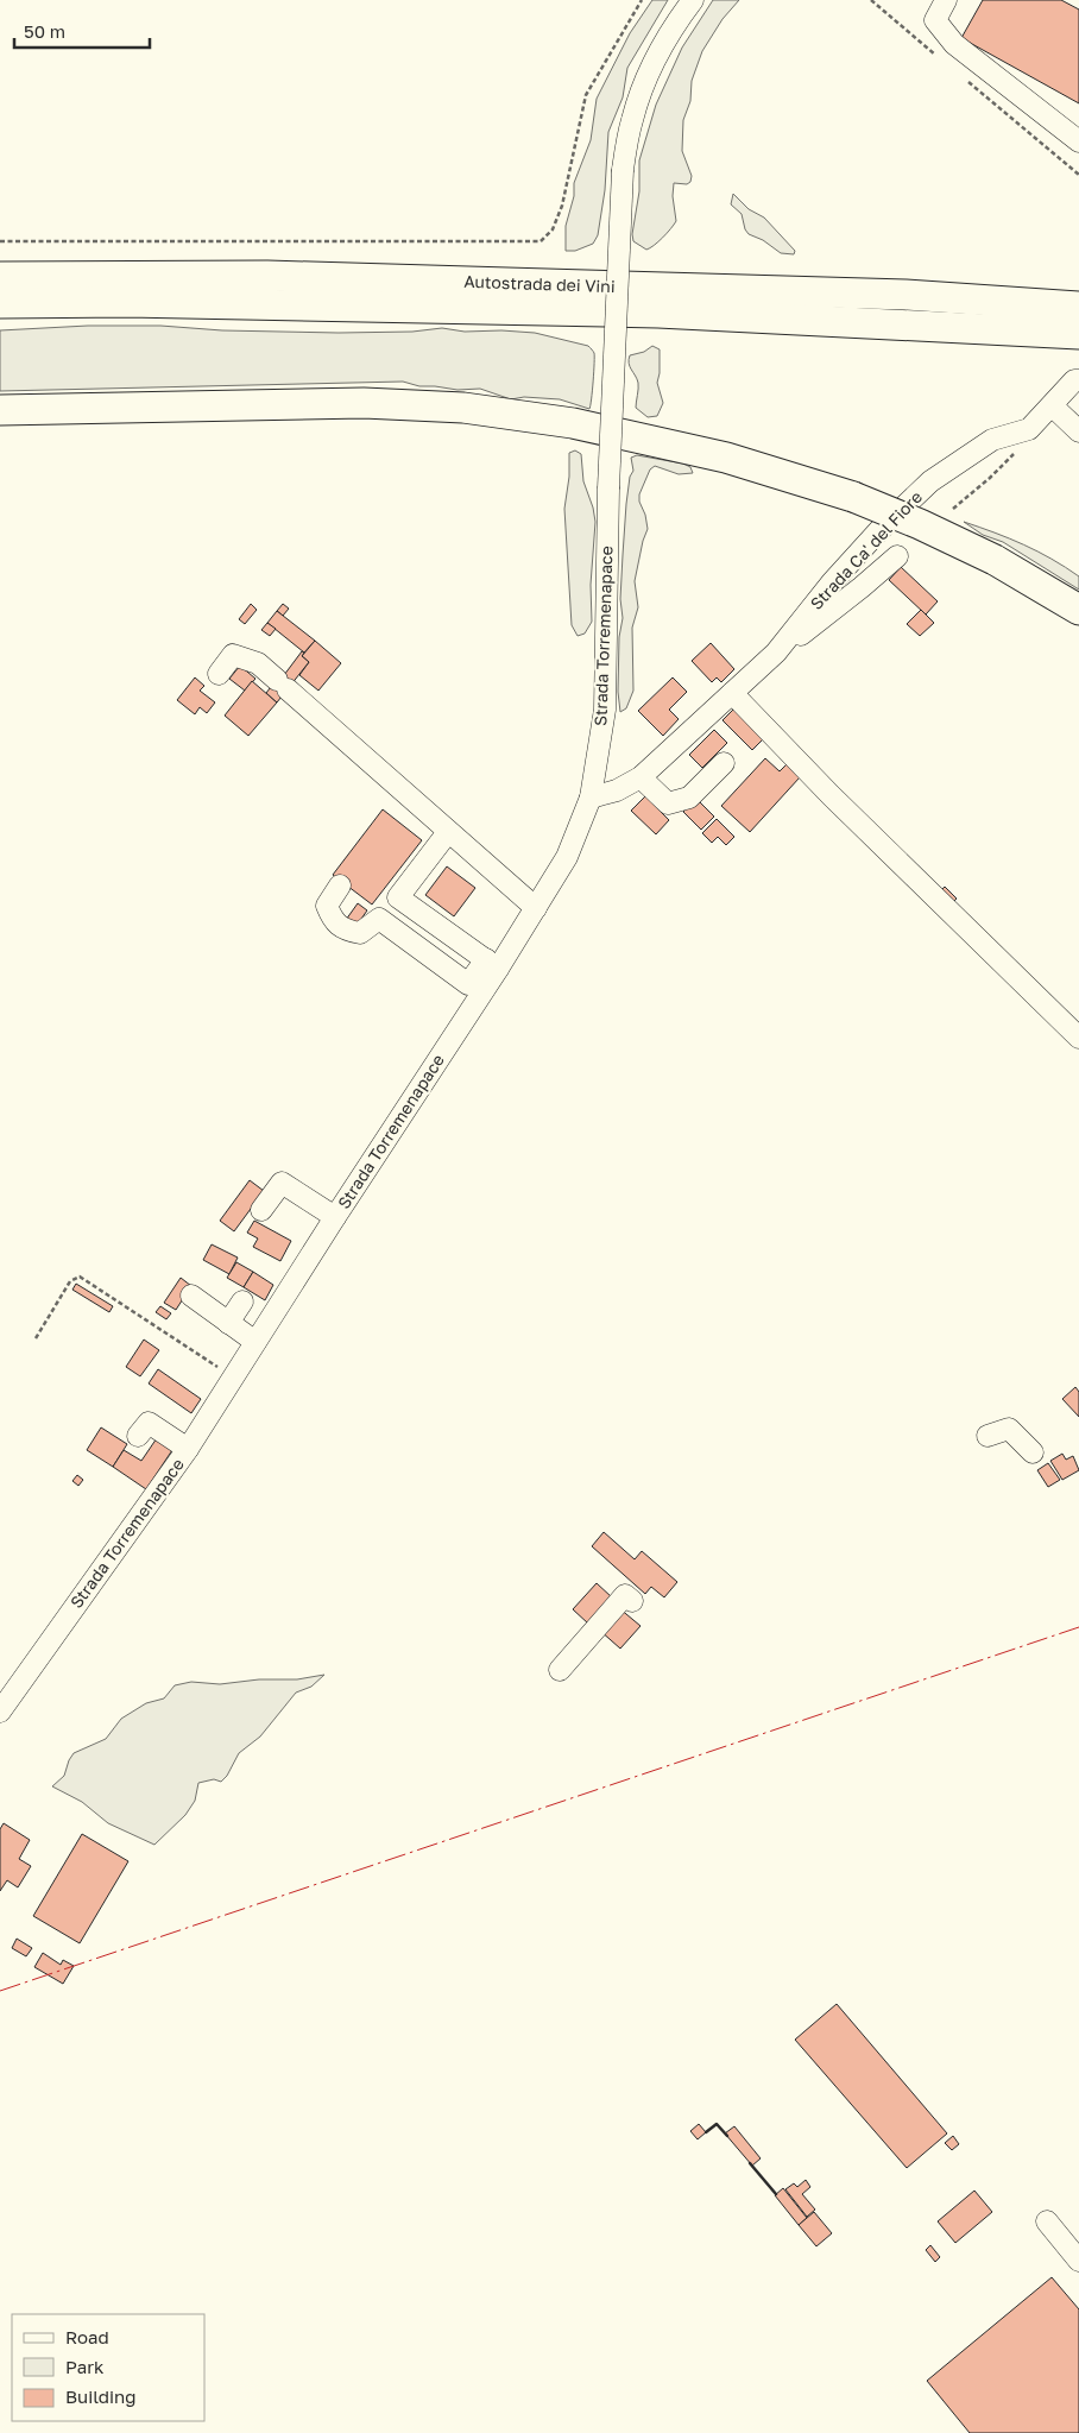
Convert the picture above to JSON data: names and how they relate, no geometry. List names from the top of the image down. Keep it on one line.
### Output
{"streets":{"highway":["Autostrada dei Vini"],"street":["Strada Ca' del Fiore","Strada Torremenapace"]},"crossings":[["Strada Ca' del Fiore","Strada Torremenapace"]],"legend":["Road","Park","Building"],"scale_bar":"50 m"}
